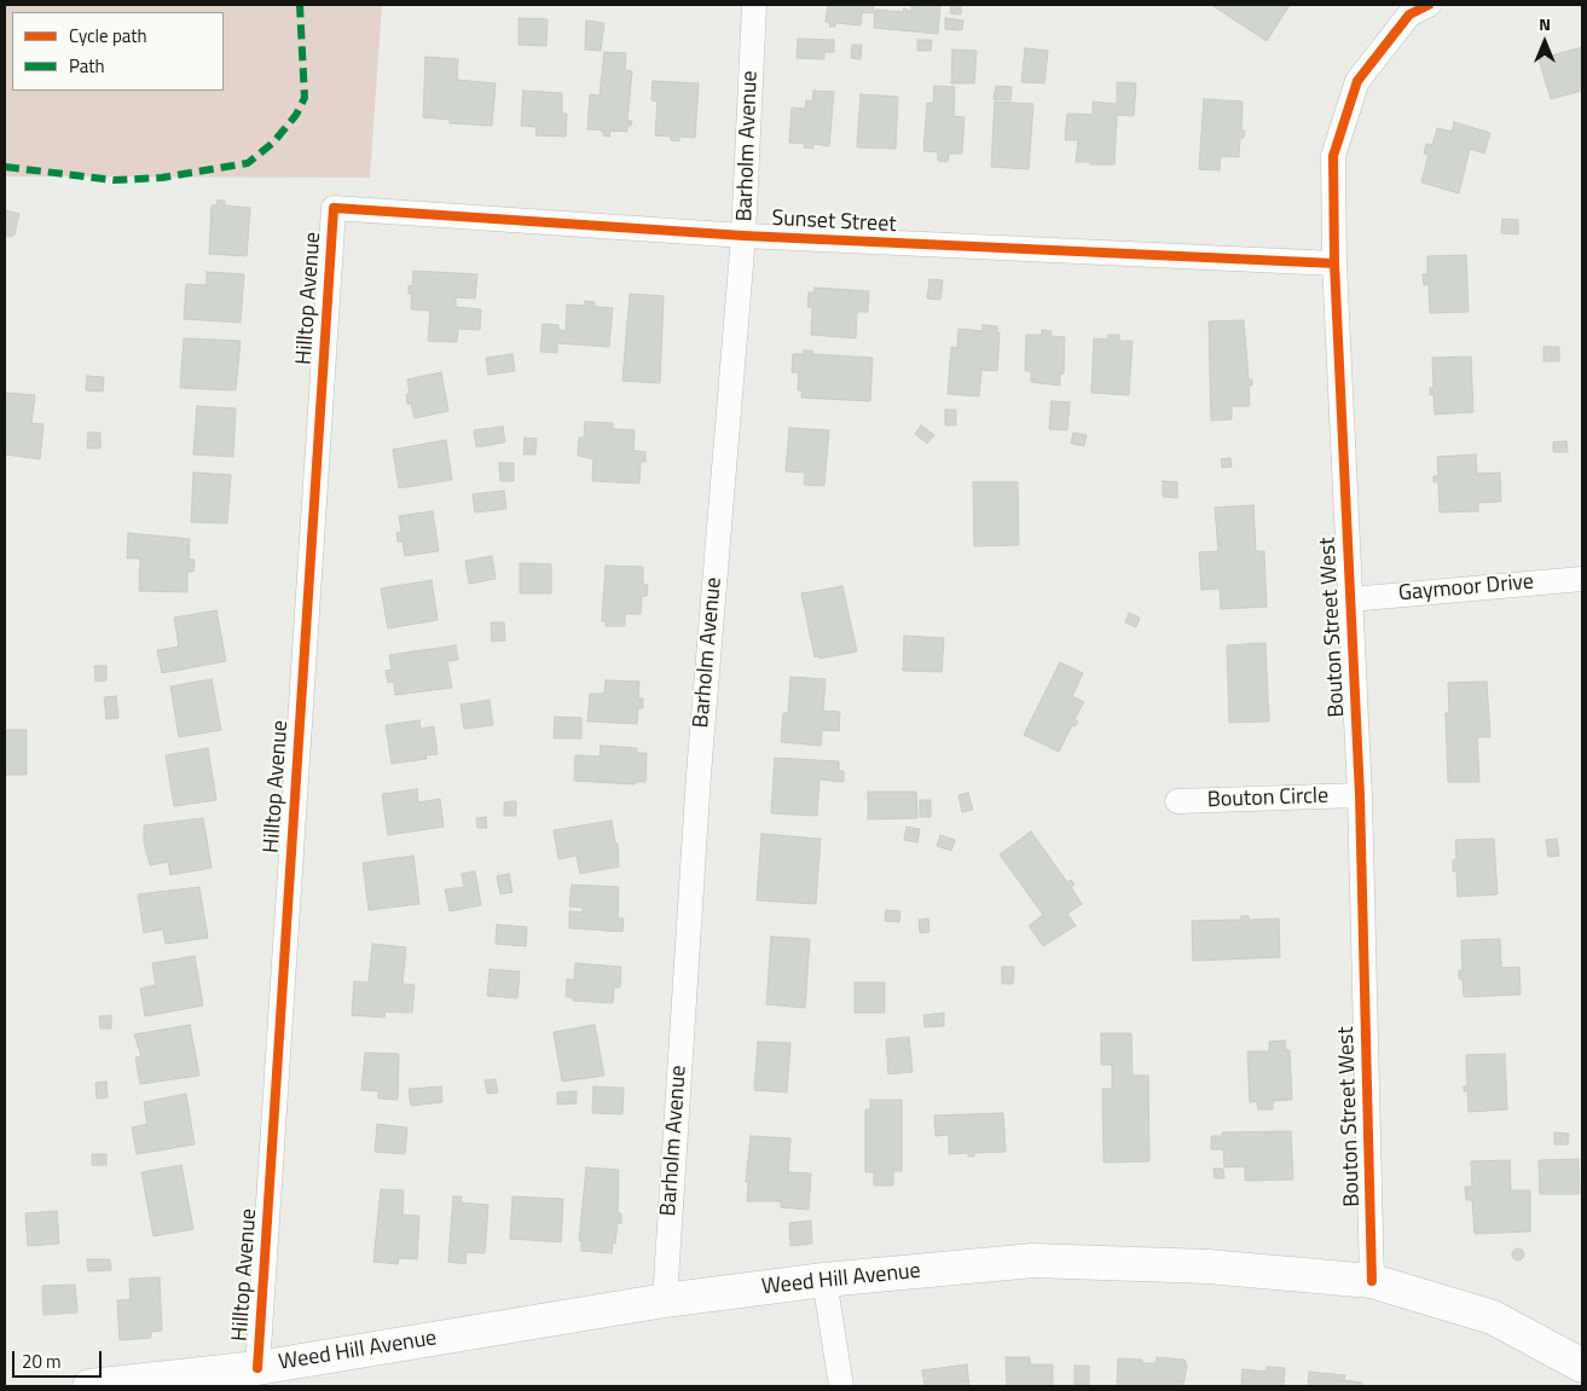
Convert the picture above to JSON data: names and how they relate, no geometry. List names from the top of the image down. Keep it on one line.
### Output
{"streets":{"main road":["Weed Hill Avenue"],"street":["Barholm Avenue","Sunset Street","Hilltop Avenue","Gaymoor Drive","Bouton Street West","Bouton Circle"]},"crossings":[["Barholm Avenue","Sunset Street"],["Barholm Avenue","Weed Hill Avenue"],["Sunset Street","Hilltop Avenue"],["Sunset Street","Bouton Street West"],["Hilltop Avenue","Weed Hill Avenue"],["Gaymoor Drive","Bouton Street West"],["Bouton Street West","Bouton Circle"],["Bouton Street West","Weed Hill Avenue"]],"legend":["Cycle path","Path"],"scale_bar":"20 m","north":"top"}
